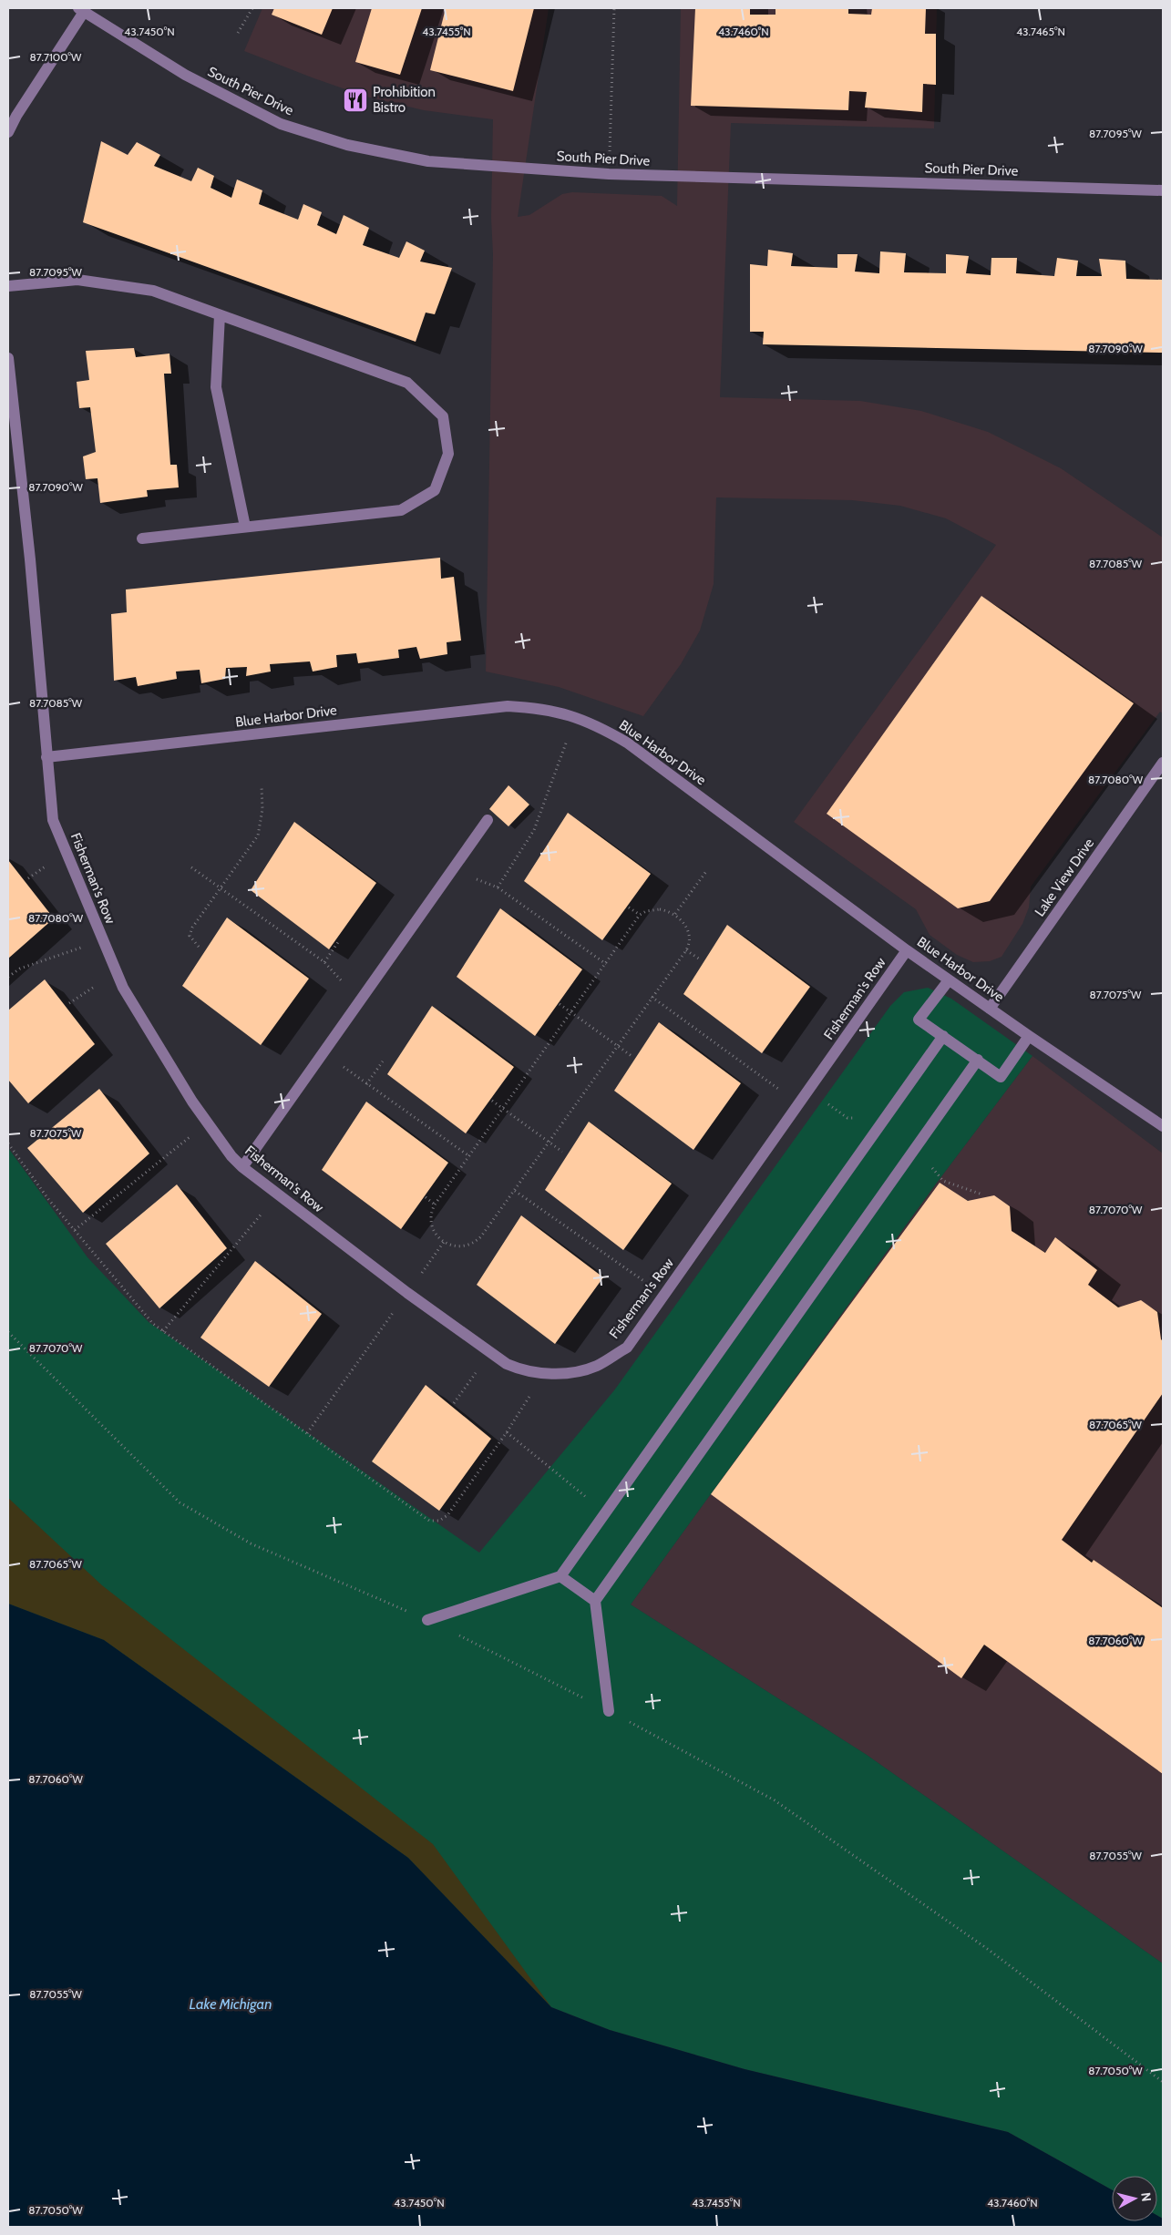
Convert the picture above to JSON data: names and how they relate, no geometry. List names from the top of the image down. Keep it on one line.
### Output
{"streets":{"street":["South Pier Drive","Blue Harbor Drive","Lake View Drive","Fisherman's Row"]},"crossings":[["Blue Harbor Drive","Lake View Drive"],["Blue Harbor Drive","Fisherman's Row"]],"water":["Lake Michigan"],"places":{"restaurant":["Prohibition Bistro"]},"north":"right","coordinates":["43.7450°N","43.7455°N","43.7460°N","43.7465°N","87.7100°W","87.7095°W","87.7090°W","87.7085°W","87.7080°W","87.7075°W","87.7070°W","87.7065°W","87.7060°W","87.7055°W","87.7050°W"]}
